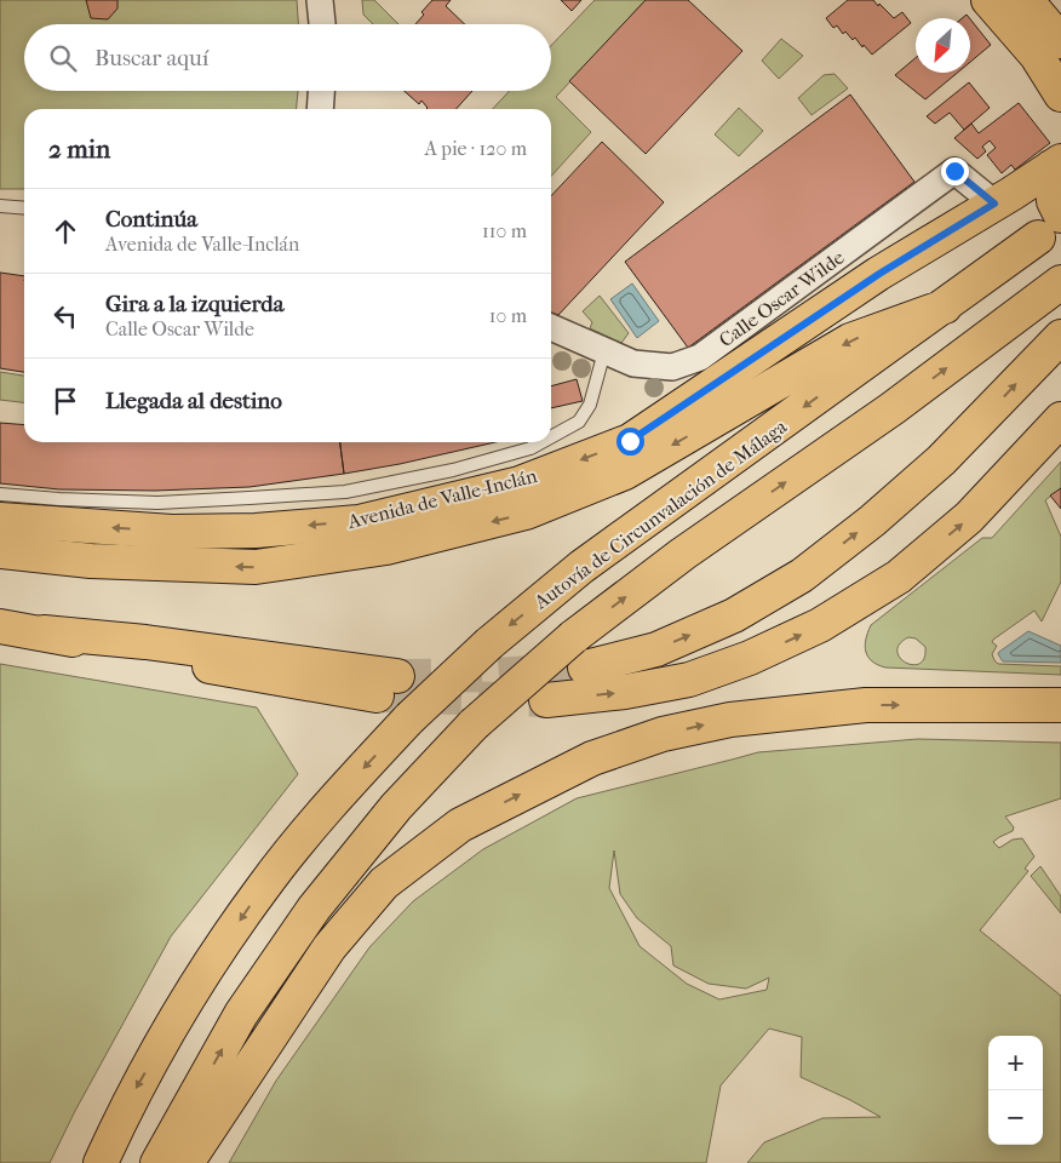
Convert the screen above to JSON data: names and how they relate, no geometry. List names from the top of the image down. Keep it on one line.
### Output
{"streets":{"main road":["Avenida de Valle-Inclán","Autovía de Circunvalación de Málaga"],"street":["Calle Oscar Wilde"]},"crossings":[["Calle Oscar Wilde","Avenida de Valle-Inclán"]],"north":"bottom left","page":{"search":"Buscar aquí","heading":["2 min","A pie · 120 m"],"list":[["Continúa","Avenida de Valle-Inclán","110 m"],["Gira a la izquierda","Calle Oscar Wilde","10 m"],"Llegada al destino"],"map_buttons":["+","−"]}}
